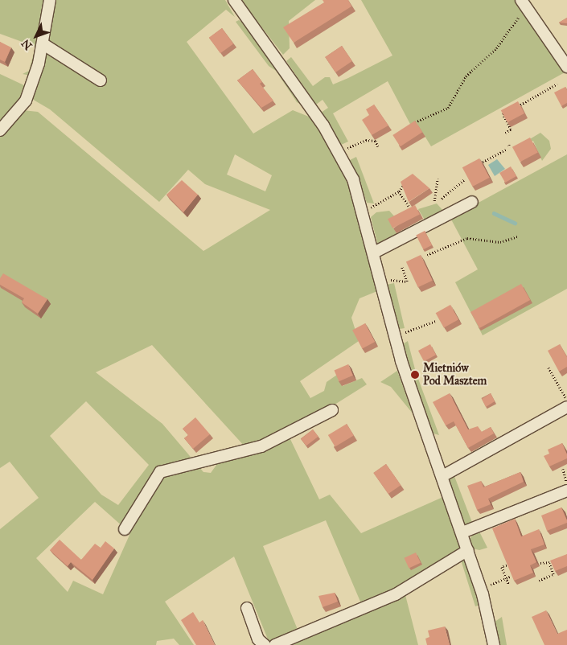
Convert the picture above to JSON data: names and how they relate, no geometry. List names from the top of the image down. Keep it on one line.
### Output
{"places":["Mietniów Pod Masztem"],"north":"bottom left"}
